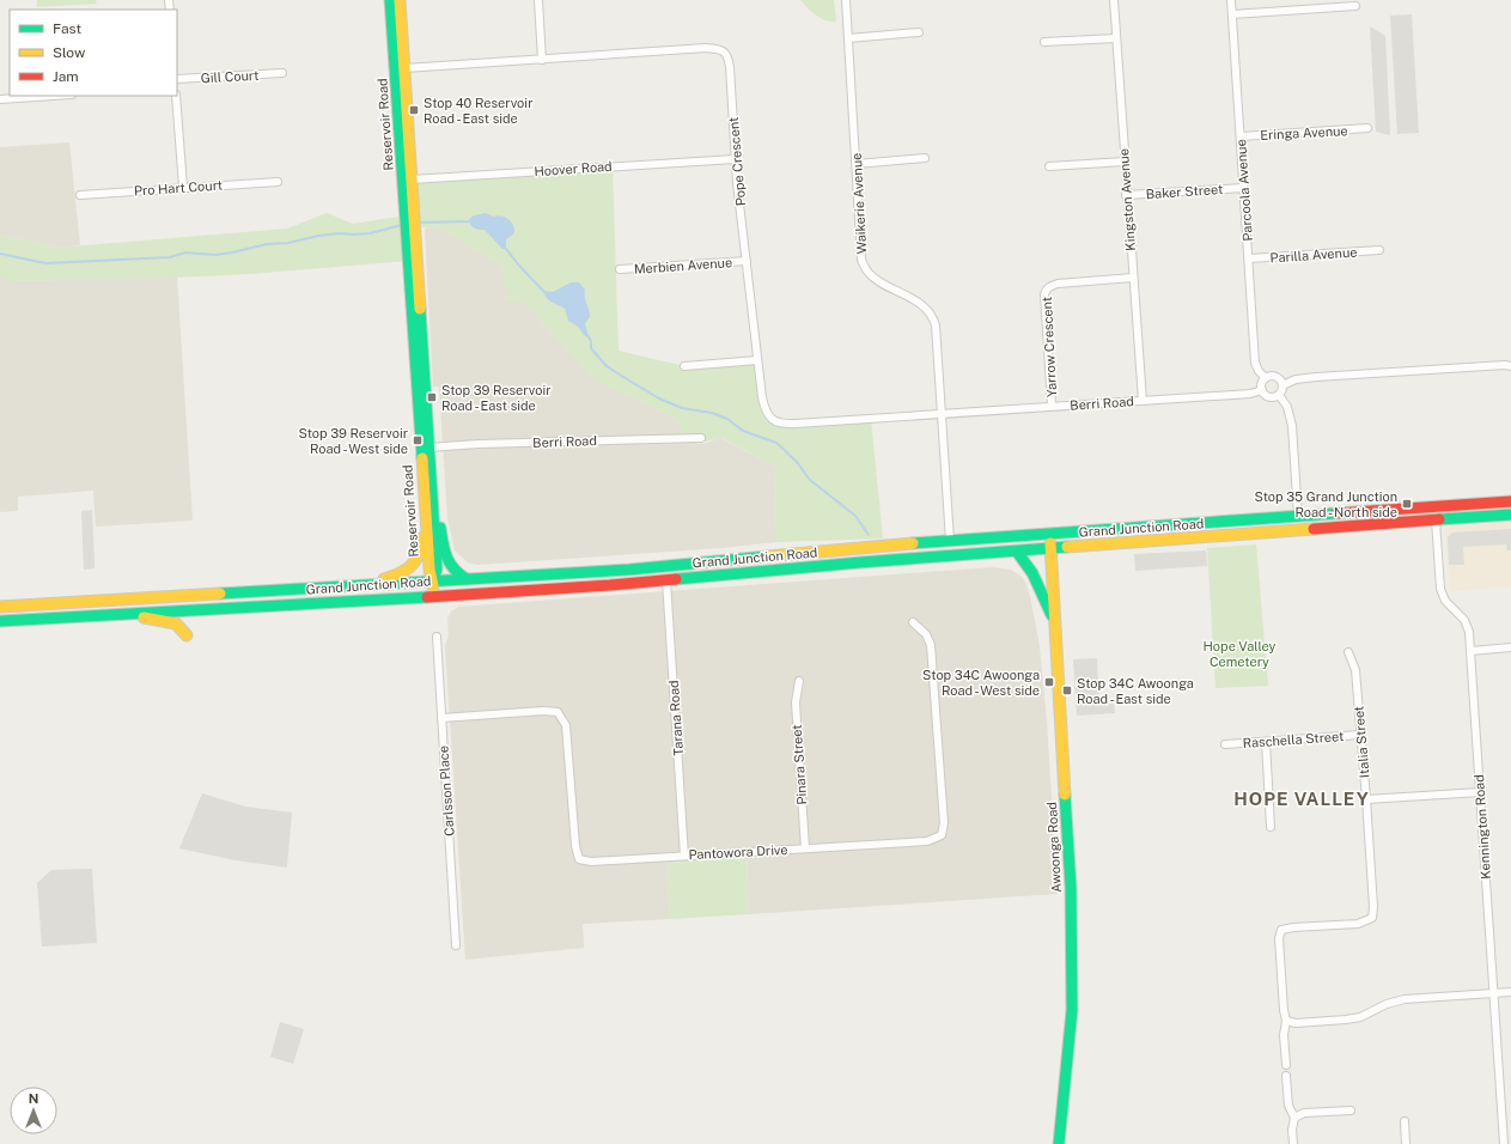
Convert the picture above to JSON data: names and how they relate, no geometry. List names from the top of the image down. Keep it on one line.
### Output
{"streets":{"main road":["Reservoir Road","Grand Junction Road","Awoonga Road"],"street":["Gill Court","Eringa Avenue","Pope Crescent","Hoover Road","Pro Hart Court","Parcoola Avenue","Baker Street","Kingston Avenue","Waikerie Avenue","Parilla Avenue","Merbien Avenue","Yarrow Crescent","Berri Road","Tarana Road","Raschella Street","Italia Street","Pinara Street","Carlsson Place","Kennington Road","Pantowora Drive"]},"crossings":[["Reservoir Road","Pope Crescent"],["Reservoir Road","Hoover Road"],["Reservoir Road","Berri Road"],["Reservoir Road","Grand Junction Road"],["Eringa Avenue","Parcoola Avenue"],["Pope Crescent","Hoover Road"],["Pope Crescent","Waikerie Avenue"],["Pope Crescent","Merbien Avenue"],["Pope Crescent","Berri Road"],["Parcoola Avenue","Baker Street"],["Parcoola Avenue","Parilla Avenue"],["Parcoola Avenue","Berri Road"],["Baker Street","Kingston Avenue"],["Kingston Avenue","Yarrow Crescent"],["Kingston Avenue","Berri Road"],["Waikerie Avenue","Berri Road"],["Waikerie Avenue","Grand Junction Road"],["Yarrow Crescent","Berri Road"],["Grand Junction Road","Tarana Road"],["Grand Junction Road","Kennington Road"],["Grand Junction Road","Awoonga Road"],["Tarana Road","Pantowora Drive"],["Raschella Street","Italia Street"],["Pinara Street","Pantowora Drive"],["Carlsson Place","Pantowora Drive"]],"districts":["HOPE VALLEY"],"parks":["Hope Valley Cemetery"],"places":{"transit":["Stop 40 Reservoir Road - East side","Stop 39 Reservoir Road - East side","Stop 39 Reservoir Road - West side","Stop 35 Grand Junction Road - North side","Stop 34C Awoonga Road - West side","Stop 34C Awoonga Road - East side"]},"legend":["Fast","Slow","Jam"],"north":"top"}
